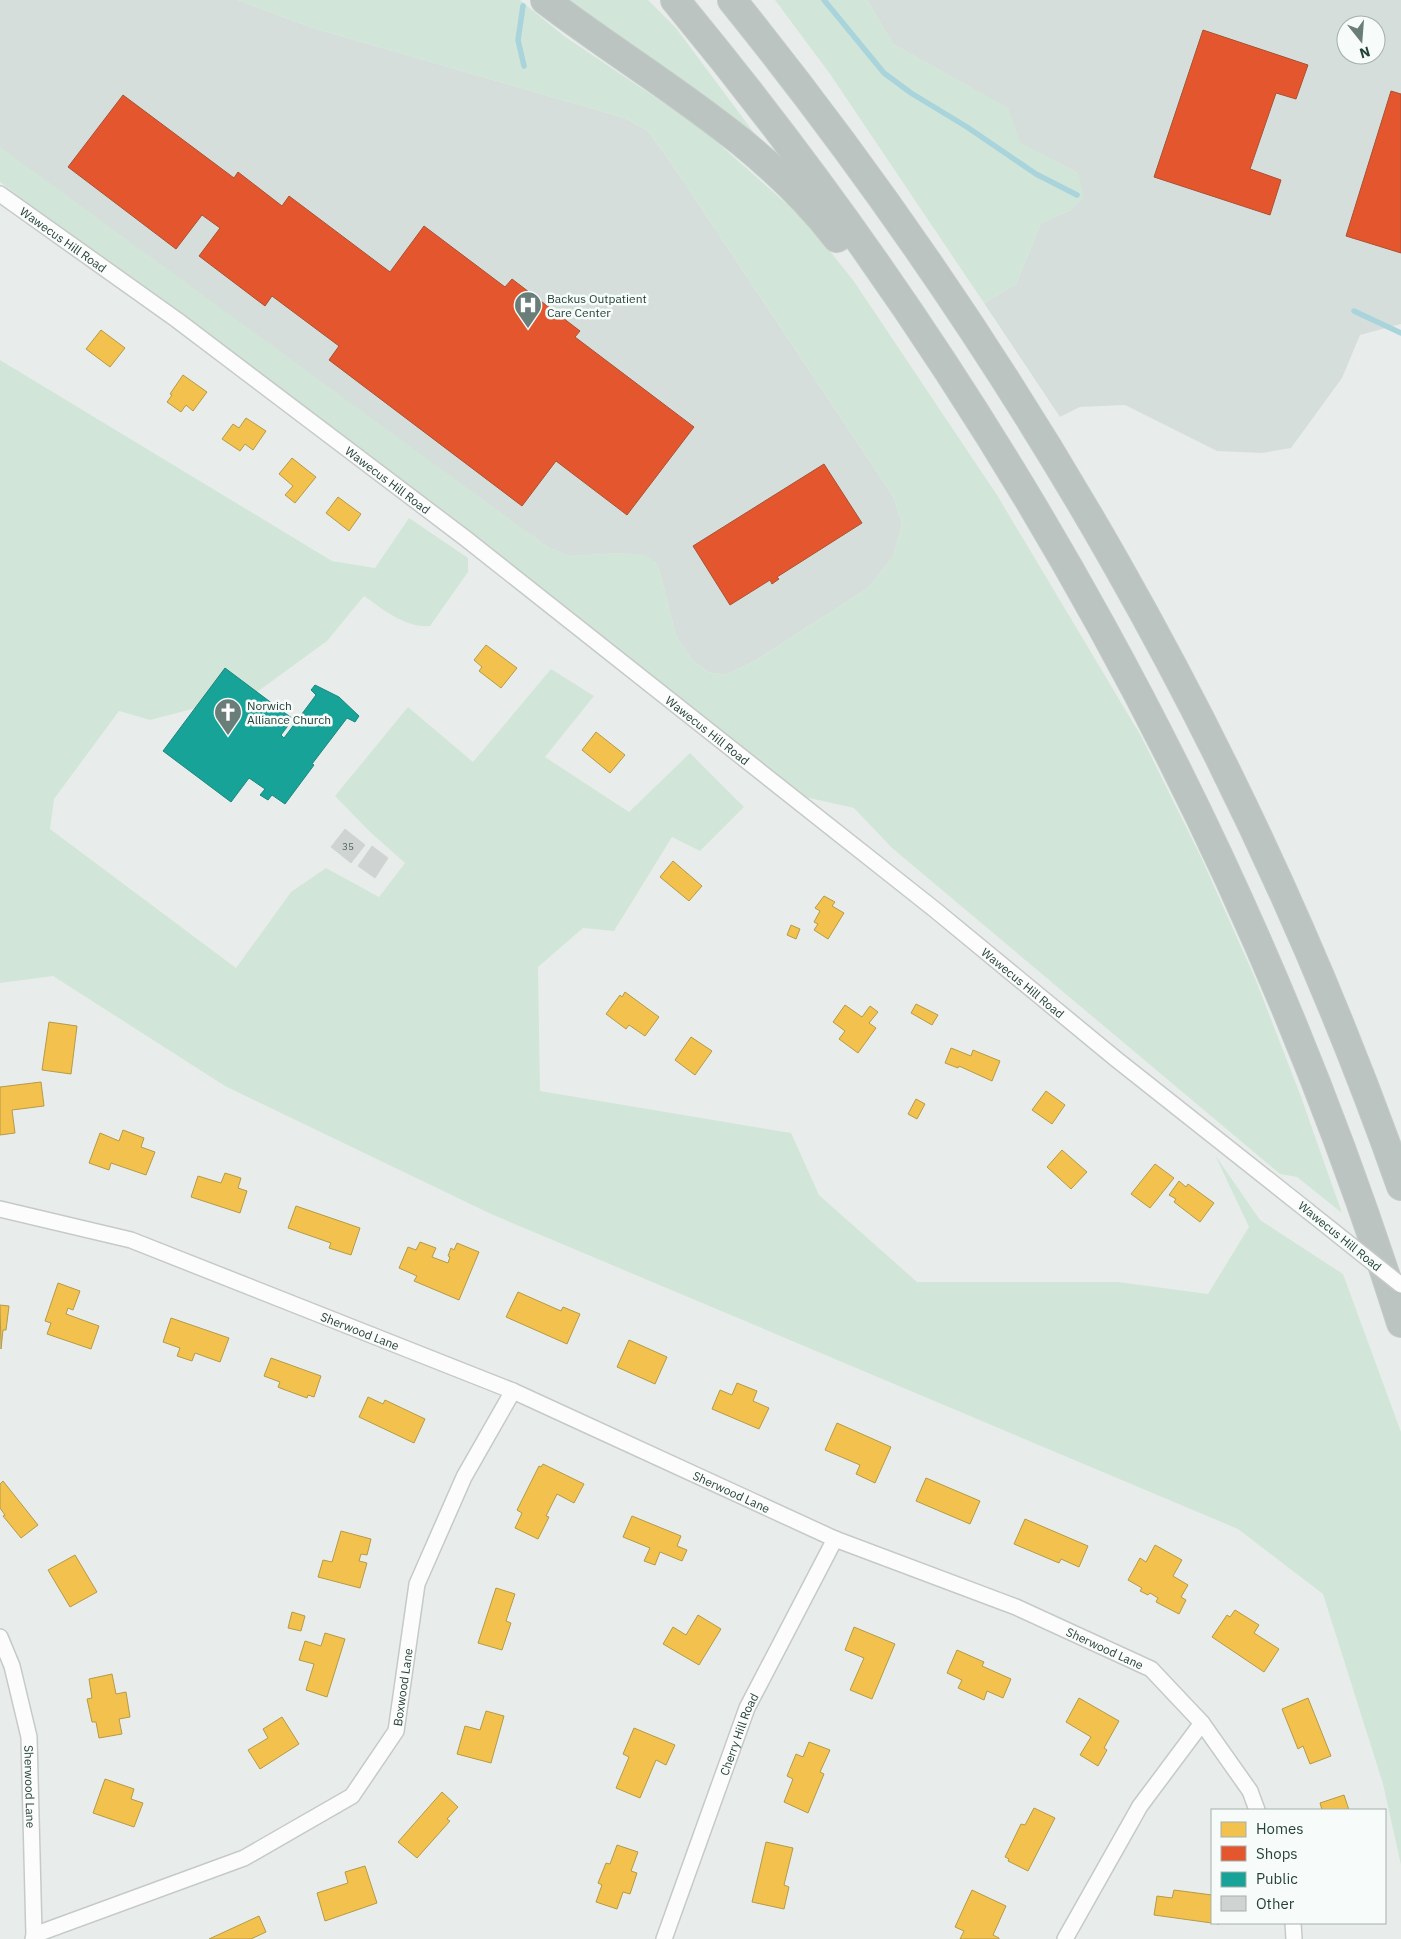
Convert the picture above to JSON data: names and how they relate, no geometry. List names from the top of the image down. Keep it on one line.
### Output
{"streets":{"street":["Wawecus Hill Road","Sherwood Lane","Boxwood Lane","Cherry Hill Road"]},"crossings":[["Sherwood Lane","Boxwood Lane"],["Sherwood Lane","Cherry Hill Road"]],"places":{"hospital":["Backus Outpatient Care Center"],"church":["Norwich Alliance Church"]},"house_numbers":["35"],"legend":["Homes","Shops","Public","Other"],"north":"bottom"}
